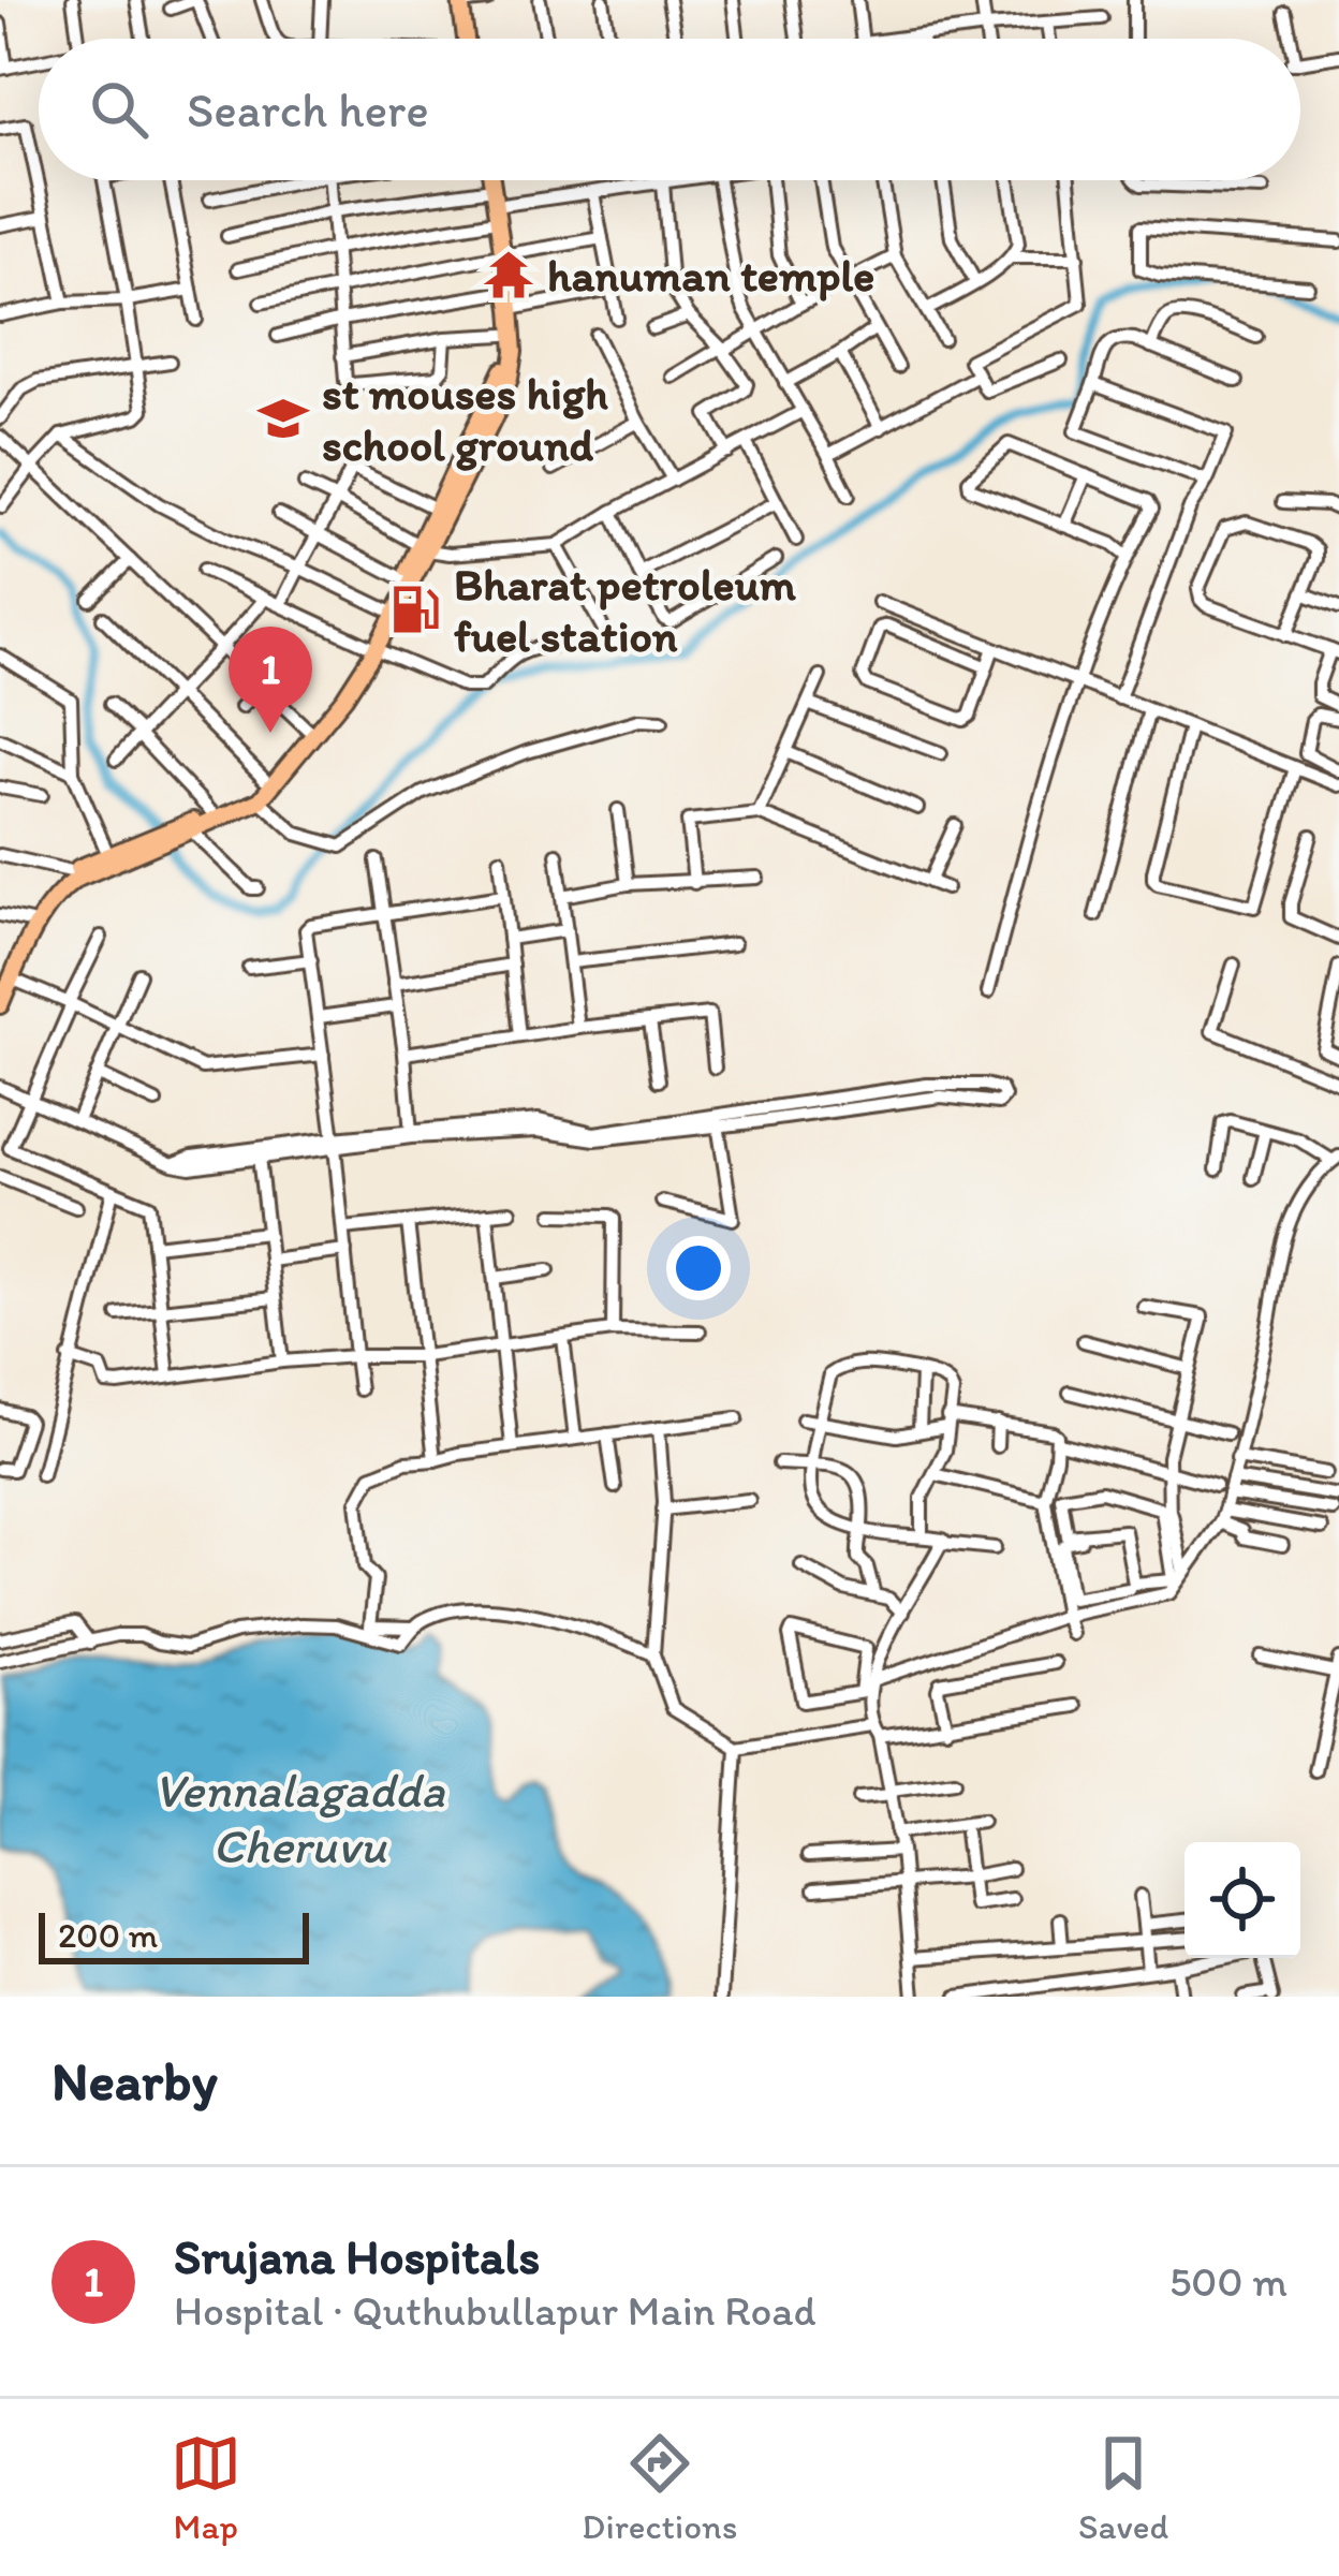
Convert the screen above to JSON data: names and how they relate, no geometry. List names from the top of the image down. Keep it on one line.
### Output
{"water":["Vennalagadda Cheruvu"],"places":{"temple":["hanuman temple"],"school or university":["st mouses high school ground"],"fuel station":["Bharat petroleum fuel station"]},"scale_bar":"200 m","page":{"search":"Search here","pins":"1","scale":"200 m","heading":"Nearby","list":[{"mark":"1","name":"Srujana Hospitals","note":"Hospital · Quthubullapur Main Road","value":"500 m"}],"nav":["Map","Directions","Saved"]}}
